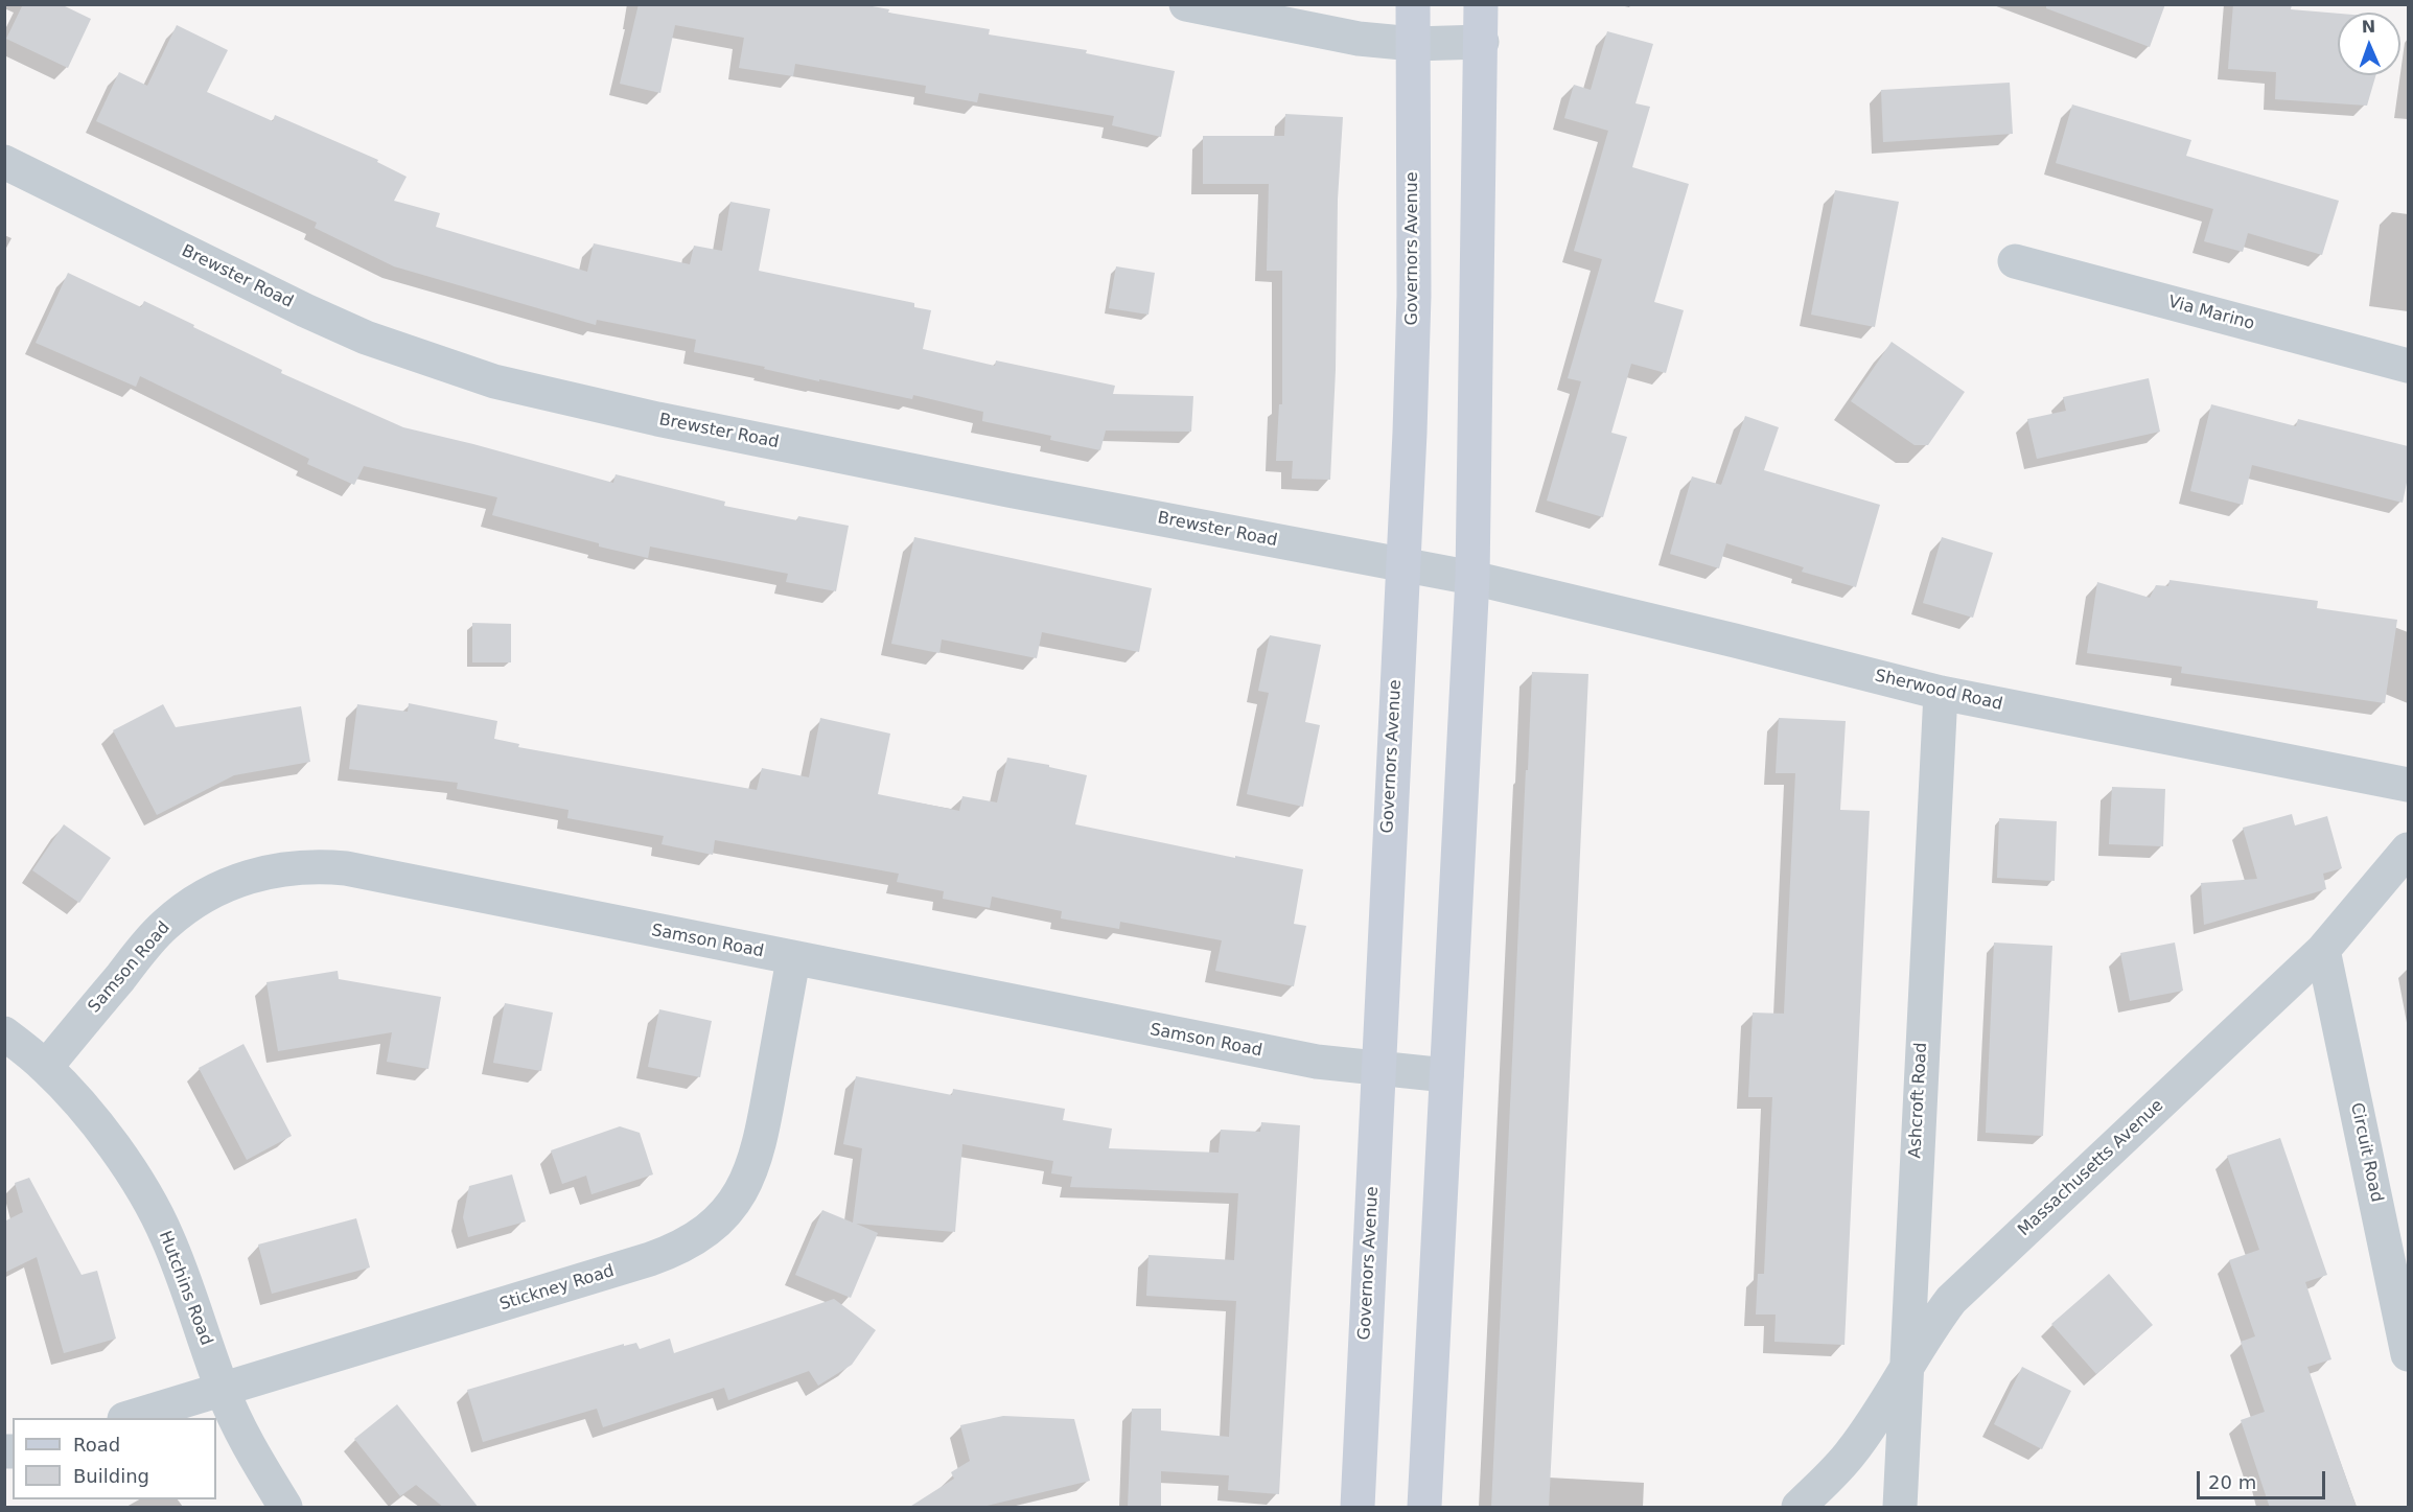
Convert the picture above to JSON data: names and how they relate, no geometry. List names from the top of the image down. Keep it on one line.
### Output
{"streets":{"street":["Governors Avenue","Brewster Road","Via Marino","Sherwood Road","Samson Road","Ashcroft Road","Circuit Road","Massachusetts Avenue","Hutchins Road","Stickney Road"]},"crossings":[["Governors Avenue","Brewster Road"],["Governors Avenue","Samson Road"],["Brewster Road","Sherwood Road"],["Sherwood Road","Ashcroft Road"],["Samson Road","Hutchins Road"],["Samson Road","Stickney Road"],["Ashcroft Road","Massachusetts Avenue"],["Circuit Road","Massachusetts Avenue"],["Hutchins Road","Stickney Road"]],"legend":["Road","Building"],"scale_bar":"20 m","north":"top"}
